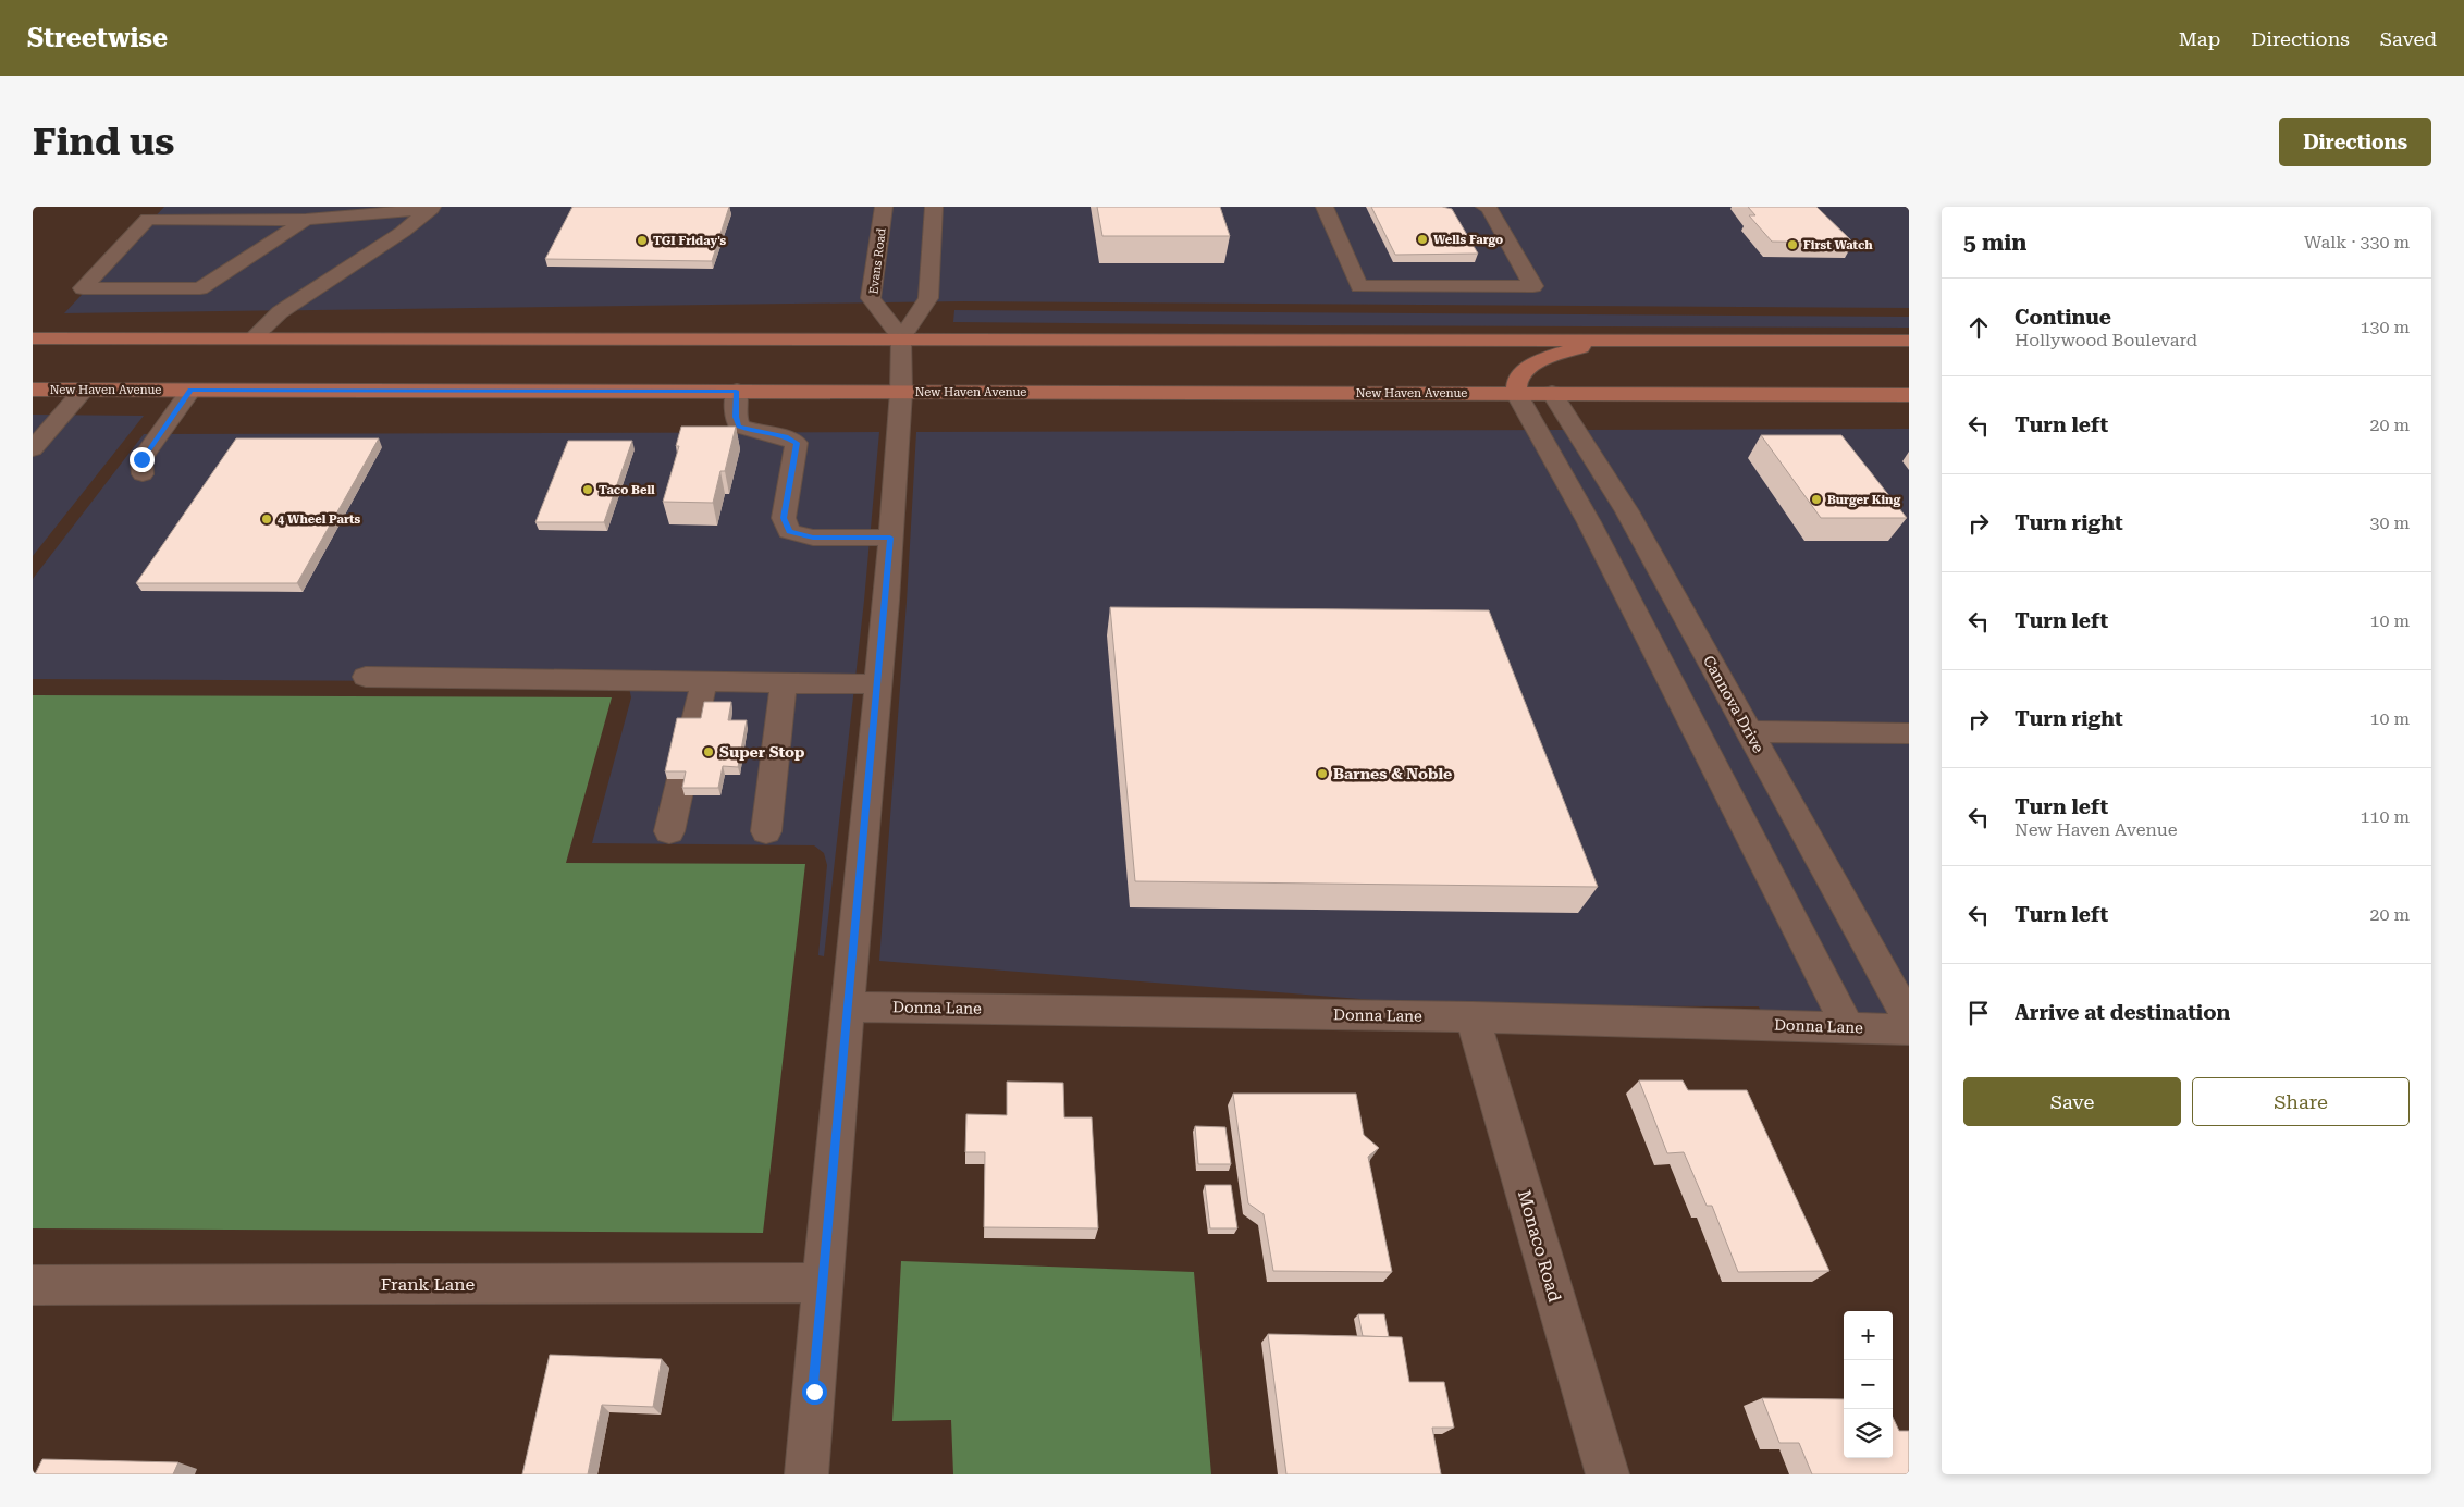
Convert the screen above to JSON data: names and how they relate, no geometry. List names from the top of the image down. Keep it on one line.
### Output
{"streets":{"main road":["New Haven Avenue"],"street":["Evans Road","Cannova Drive","Donna Lane","Monaco Road","Frank Lane"]},"crossings":[["New Haven Avenue","Cannova Drive"],["Donna Lane","Monaco Road"]],"places":["Wells Fargo","TGI Friday's","First Watch","Taco Bell","Burger King","4 Wheel Parts","Super Stop","Barnes & Noble"],"page":{"header":"Streetwise","nav":["Map","Directions","Saved"],"buttons":["Directions",["Save","Share"]],"title":"Find us","heading":["5 min","Walk · 330 m"],"list":[["Continue","Hollywood Boulevard","130 m"],["Turn left","20 m"],["Turn right","30 m"],["Turn left","10 m"],["Turn right","10 m"],["Turn left","New Haven Avenue","110 m"],["Turn left","20 m"],"Arrive at destination"],"map_buttons":["+","−"]}}
